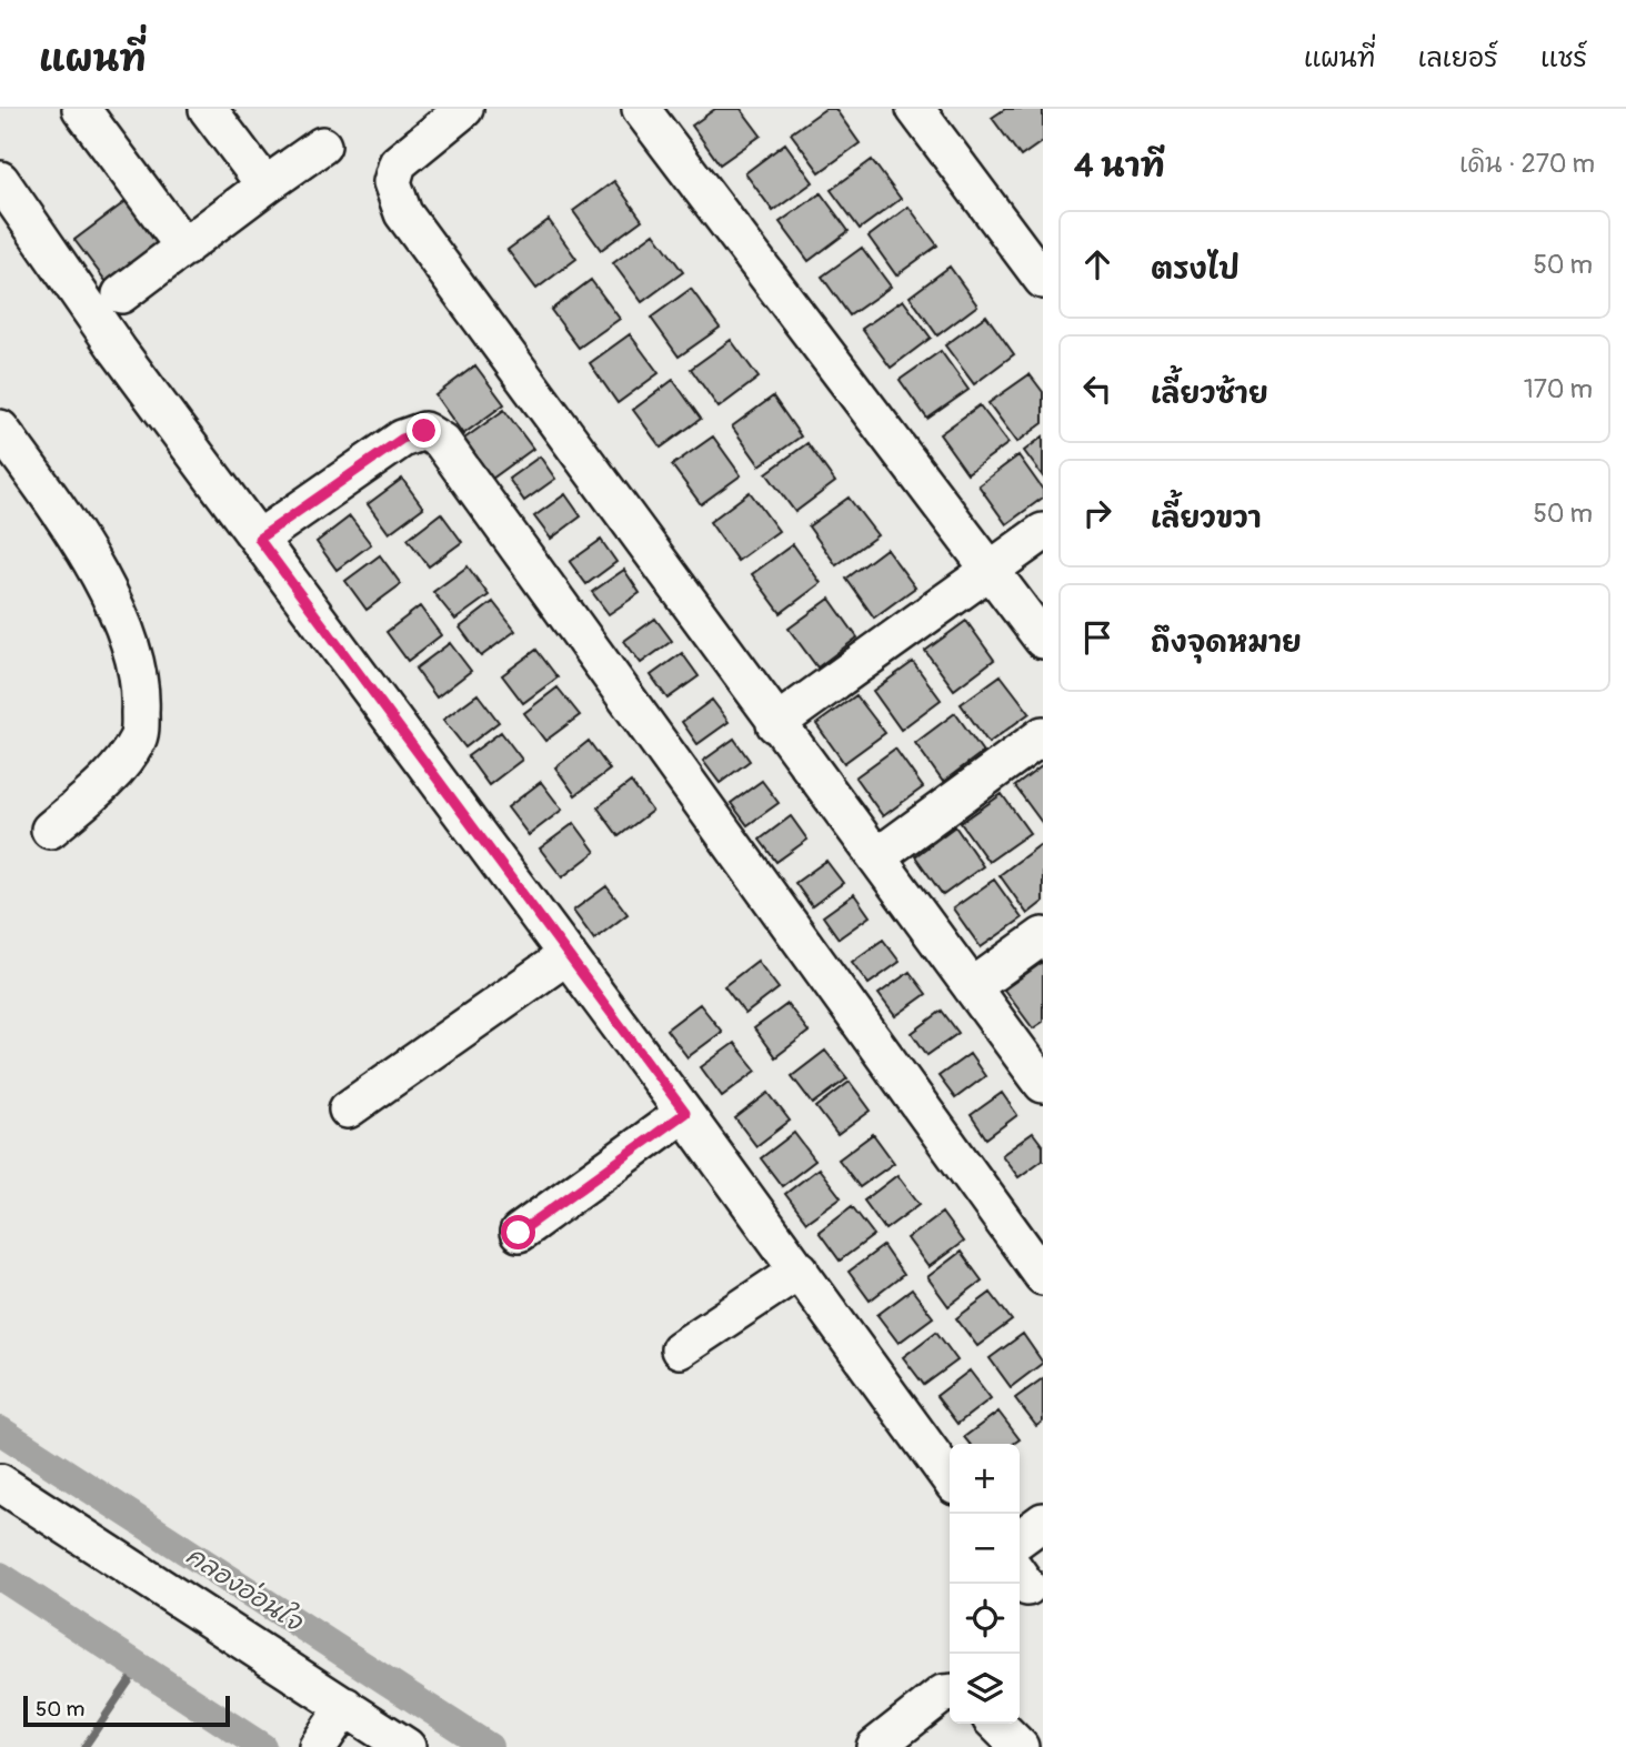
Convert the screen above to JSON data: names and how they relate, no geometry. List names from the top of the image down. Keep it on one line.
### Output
{"water":["คลองอ่อนใจ"],"scale_bar":"50 m","page":{"header":"แผนที่","nav":["แผนที่","เลเยอร์","แชร์"],"heading":["4 นาที","เดิน · 270 m"],"list":[["ตรงไป","50 m"],["เลี้ยวซ้าย","170 m"],["เลี้ยวขวา","50 m"],"ถึงจุดหมาย"],"map_buttons":["+","−"],"scale":"50 m"}}
